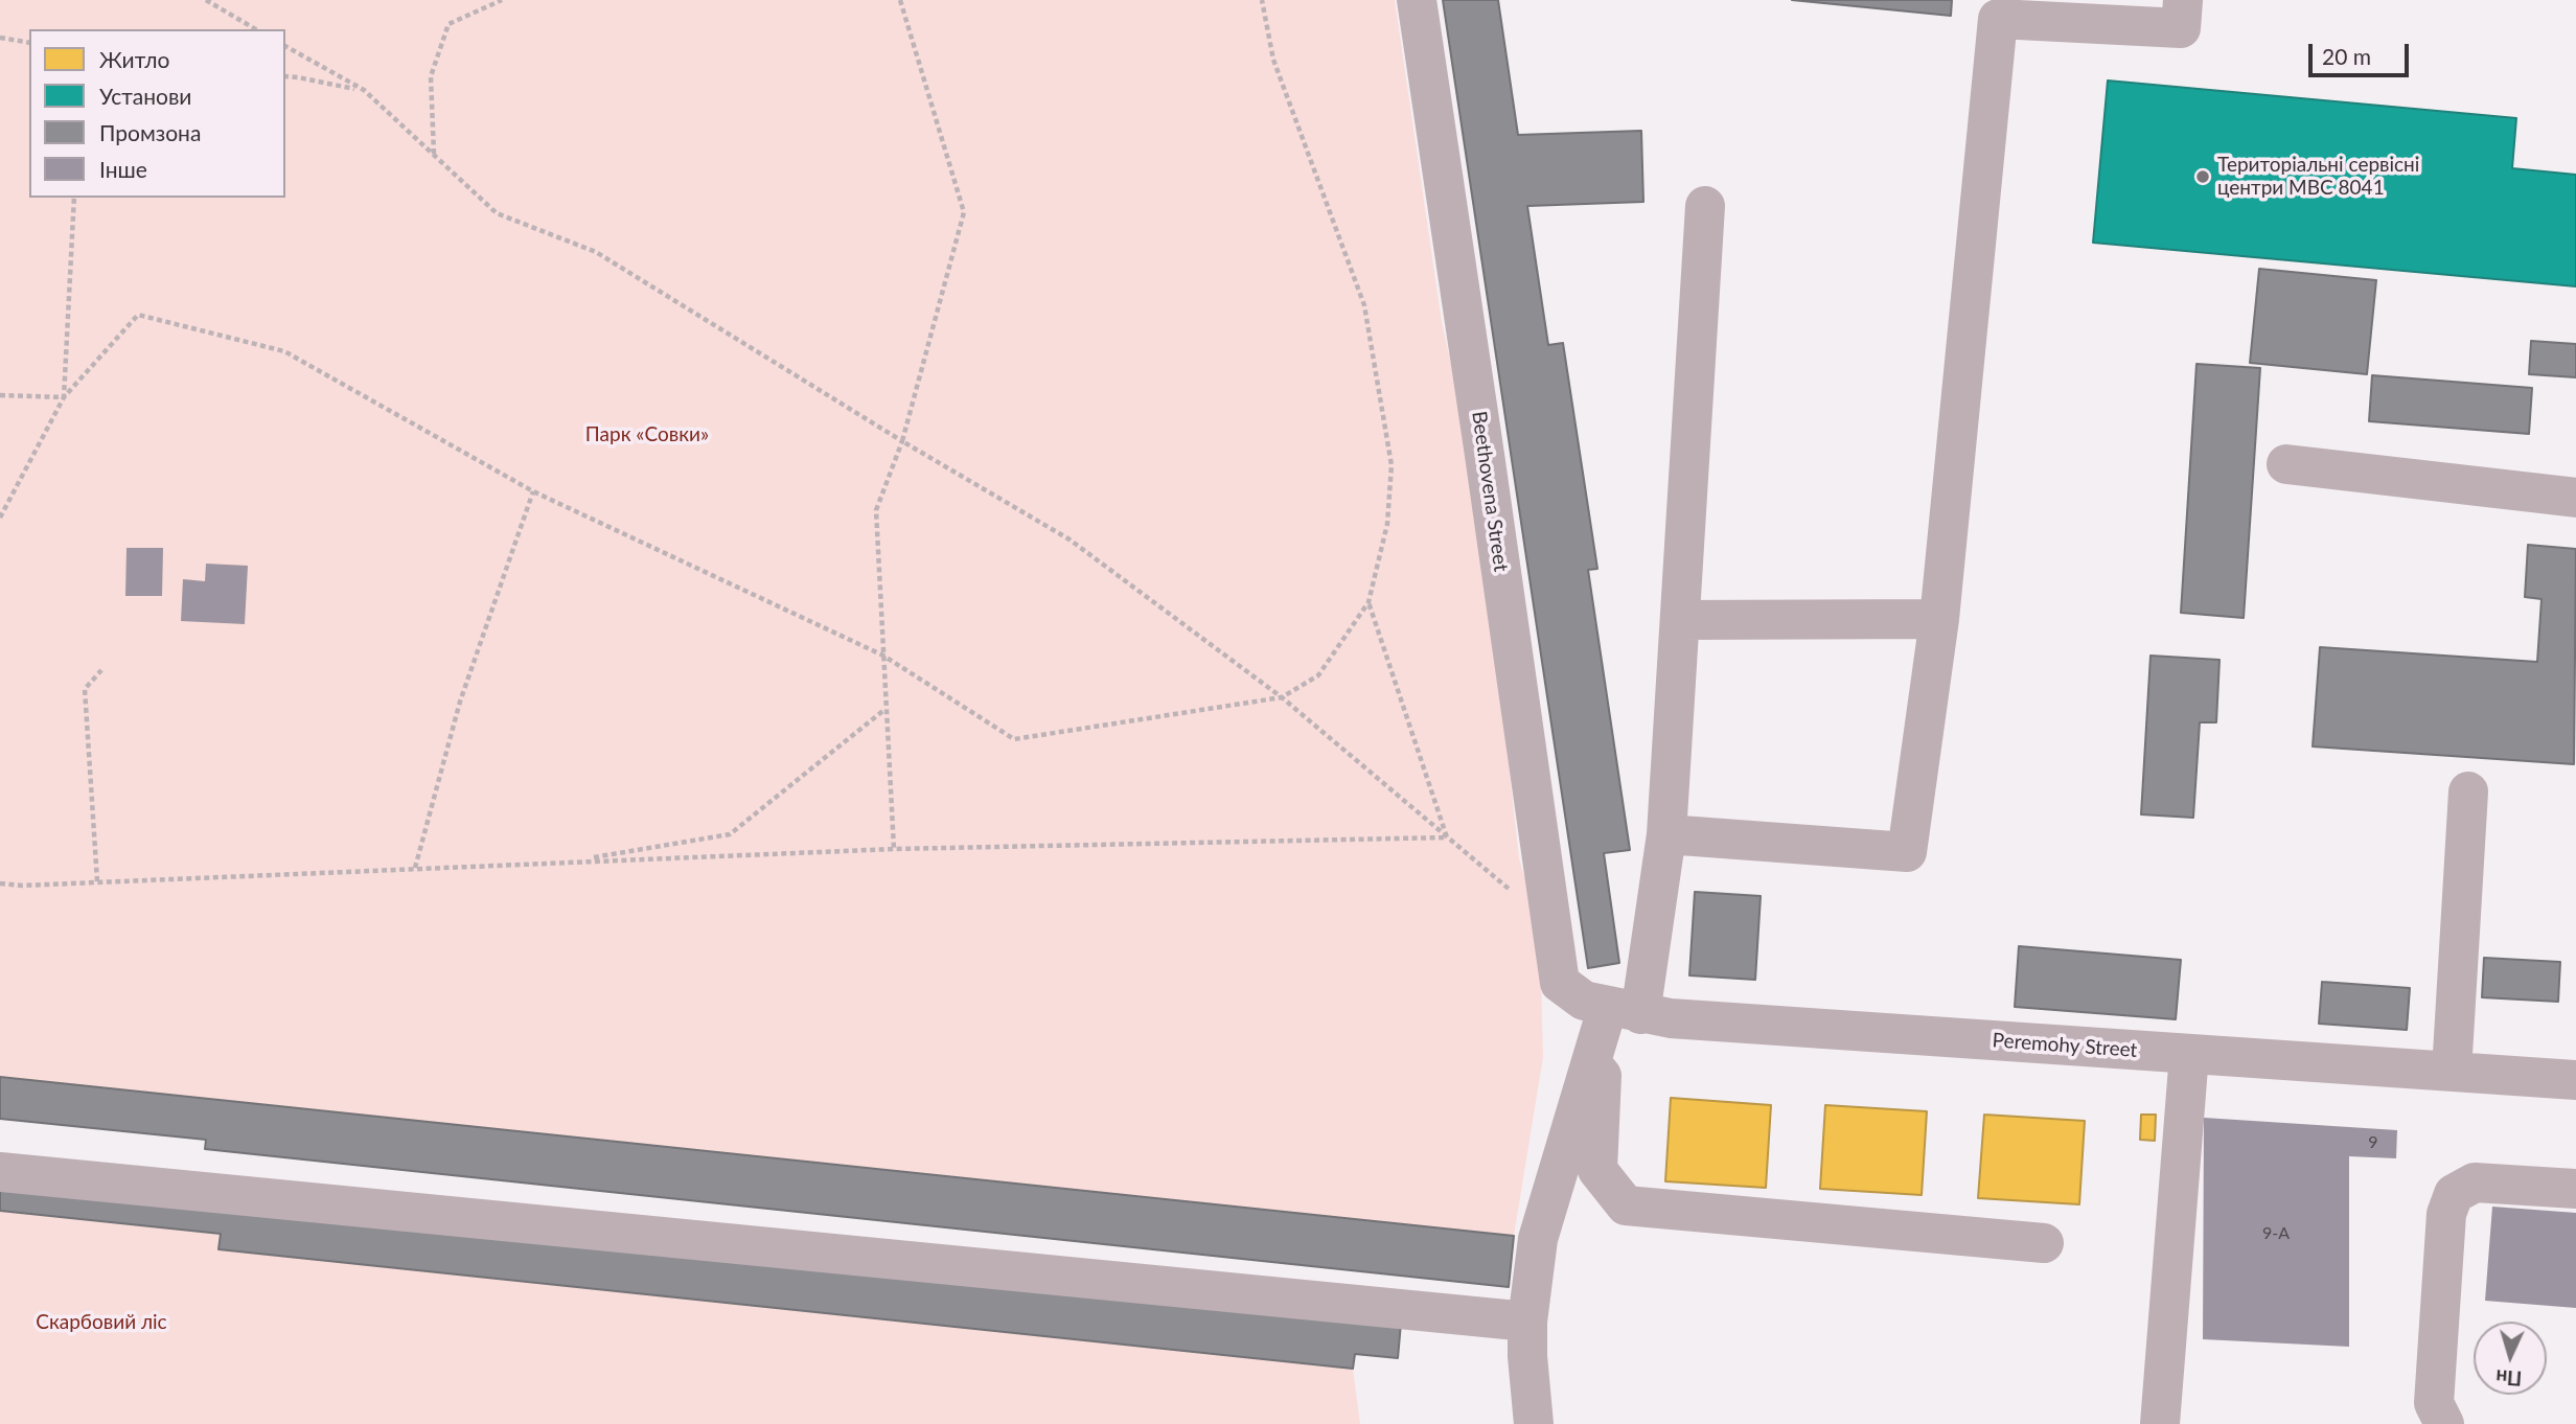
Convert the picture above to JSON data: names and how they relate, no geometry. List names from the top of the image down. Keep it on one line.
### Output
{"streets":{"street":["Beethovena Street","Peremohy Street"]},"crossings":[["Beethovena Street","Peremohy Street"]],"parks":["Парк «Совки»","Скарбовий ліс"],"places":["Територіальні сервісні центри МВС 8041"],"house_numbers":["9","9-А"],"legend":["Житло","Установи","Промзона","Інше"],"scale_bar":"20 m","north":"bottom"}
